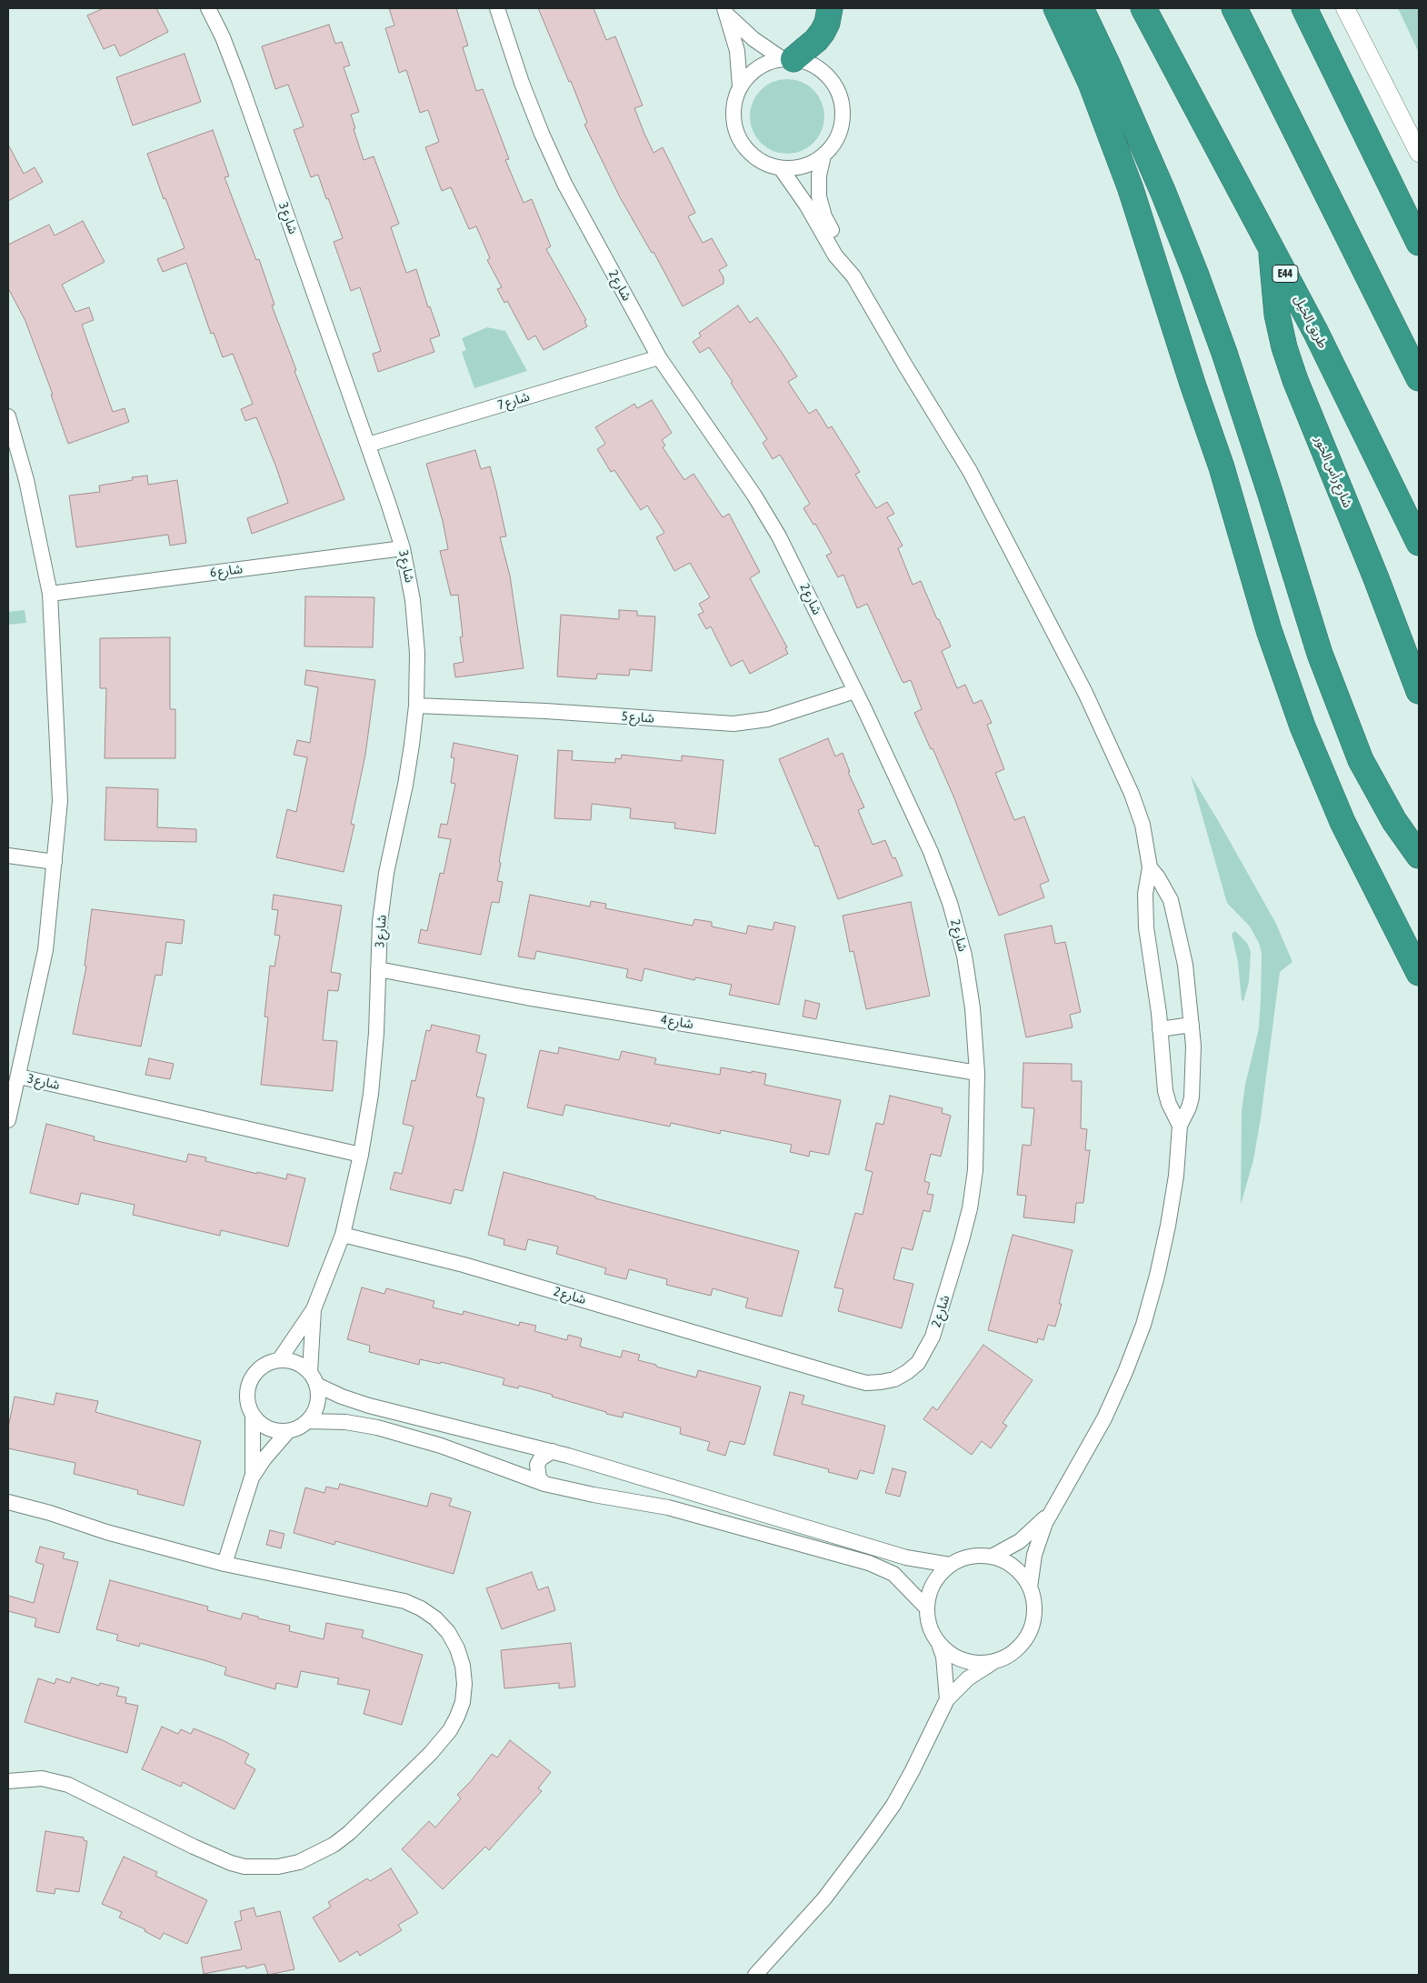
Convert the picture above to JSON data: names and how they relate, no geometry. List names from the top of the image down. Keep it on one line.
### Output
{"streets":{"highway":["E44","طريق الخيل","شارع رأس الخور"],"street":["شارع 3","شارع 2","شارع 7","شارع 6","شارع 5","شارع 4"]},"crossings":[["شارع 3","شارع 2"],["شارع 3","شارع 7"],["شارع 3","شارع 6"],["شارع 3","شارع 5"],["شارع 3","شارع 4"],["شارع 2","شارع 7"],["شارع 2","شارع 5"],["شارع 2","شارع 4"],["طريق الخيل","شارع رأس الخور"]]}
